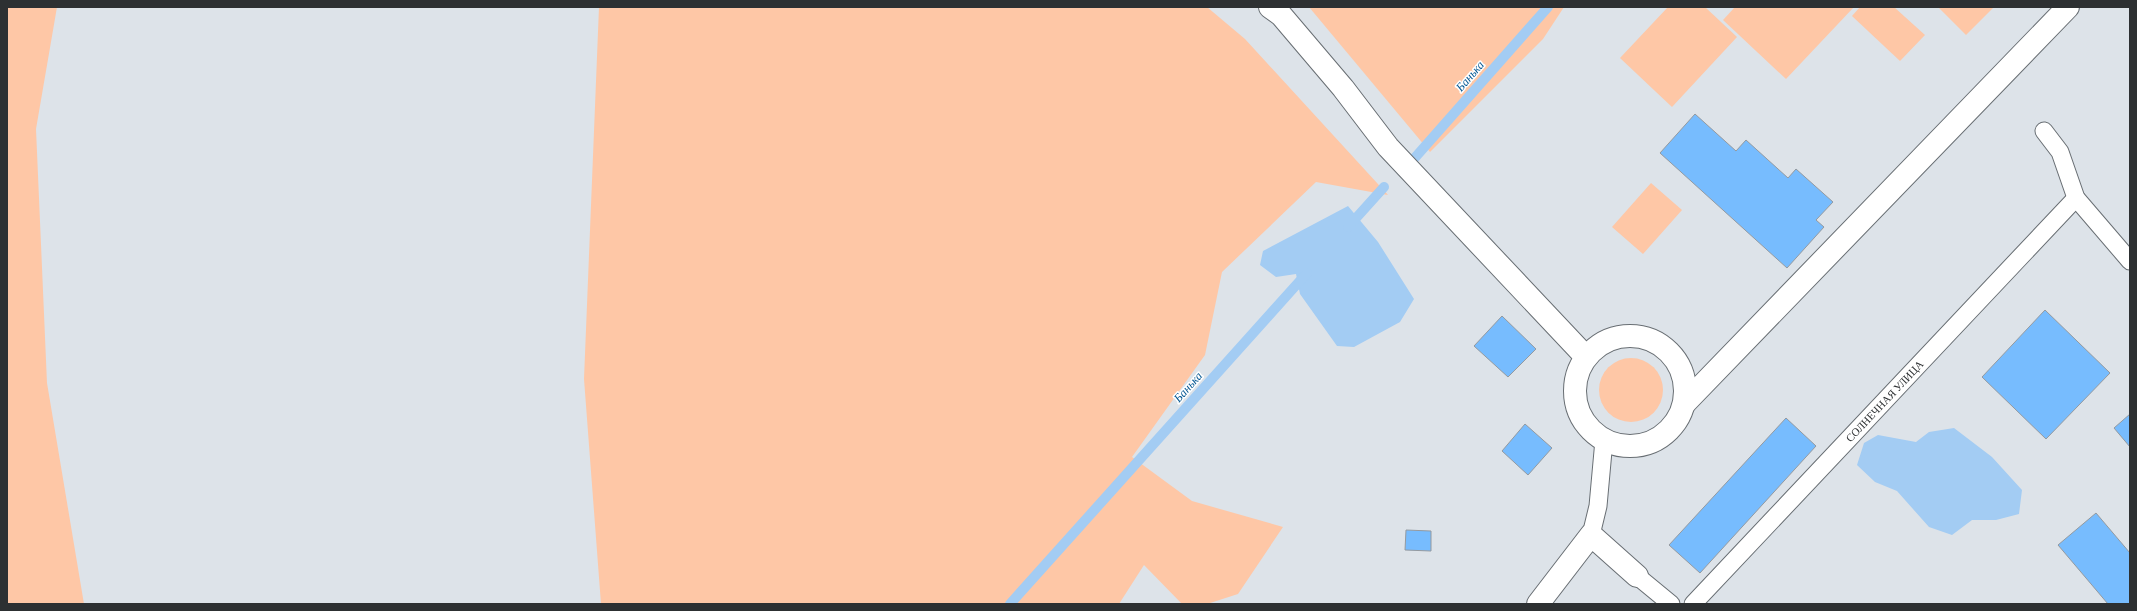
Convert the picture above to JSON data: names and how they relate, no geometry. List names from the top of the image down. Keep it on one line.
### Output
{"streets":{"lane":["СОЛНЕЧНАЯ УЛИЦА"]},"water":["Банька"]}
